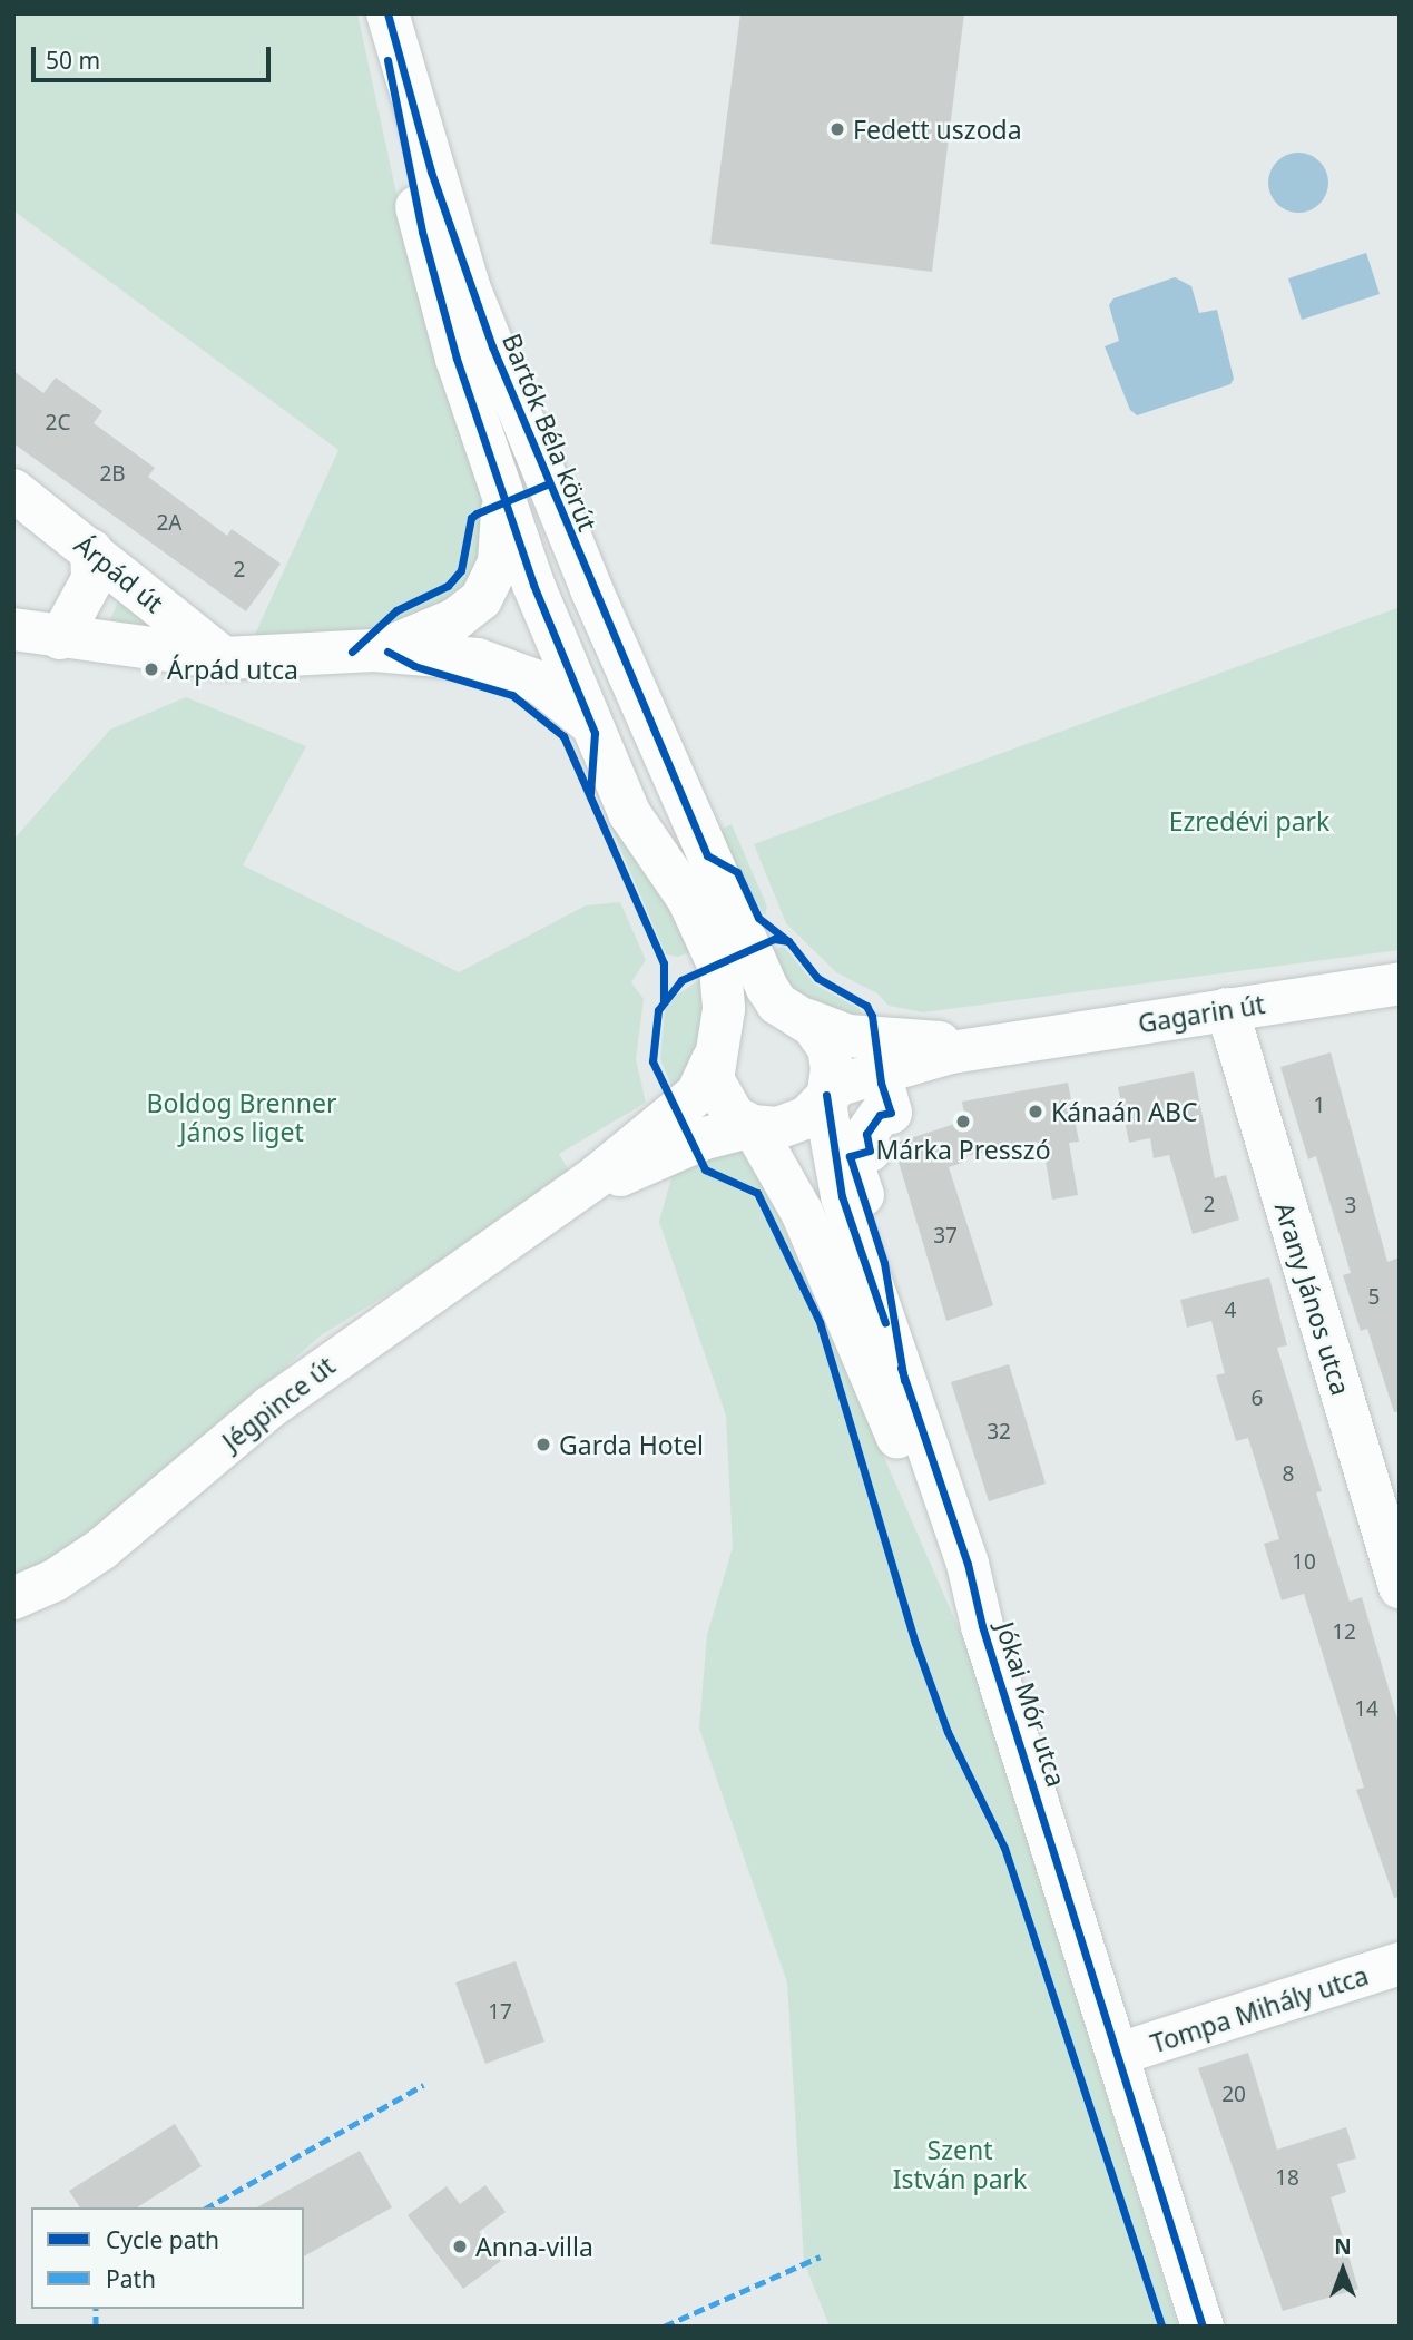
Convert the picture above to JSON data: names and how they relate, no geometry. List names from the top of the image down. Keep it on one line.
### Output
{"streets":{"street":["Bartók Béla körút","Árpád út","Gagarin út","Arany János utca","Jégpince út","Jókai Mór utca","Tompa Mihály utca"]},"crossings":[["Bartók Béla körút","Gagarin út"],["Bartók Béla körút","Jégpince út"],["Bartók Béla körút","Jókai Mór utca"],["Gagarin út","Arany János utca"],["Gagarin út","Jégpince út"],["Gagarin út","Jókai Mór utca"],["Jégpince út","Jókai Mór utca"],["Jókai Mór utca","Tompa Mihály utca"]],"parks":["Ezredévi park","Boldog Brenner János liget","Szent István park"],"places":["Fedett uszoda","Árpád utca","Kánaán ABC","Márka Presszó","Garda Hotel","Anna-villa"],"house_numbers":["2C","2B","2A","2","1","2","3","37","5","4","6","32","8","10","12","14","17","20","18"],"legend":["Cycle path","Path"],"scale_bar":"50 m","north":"top"}
